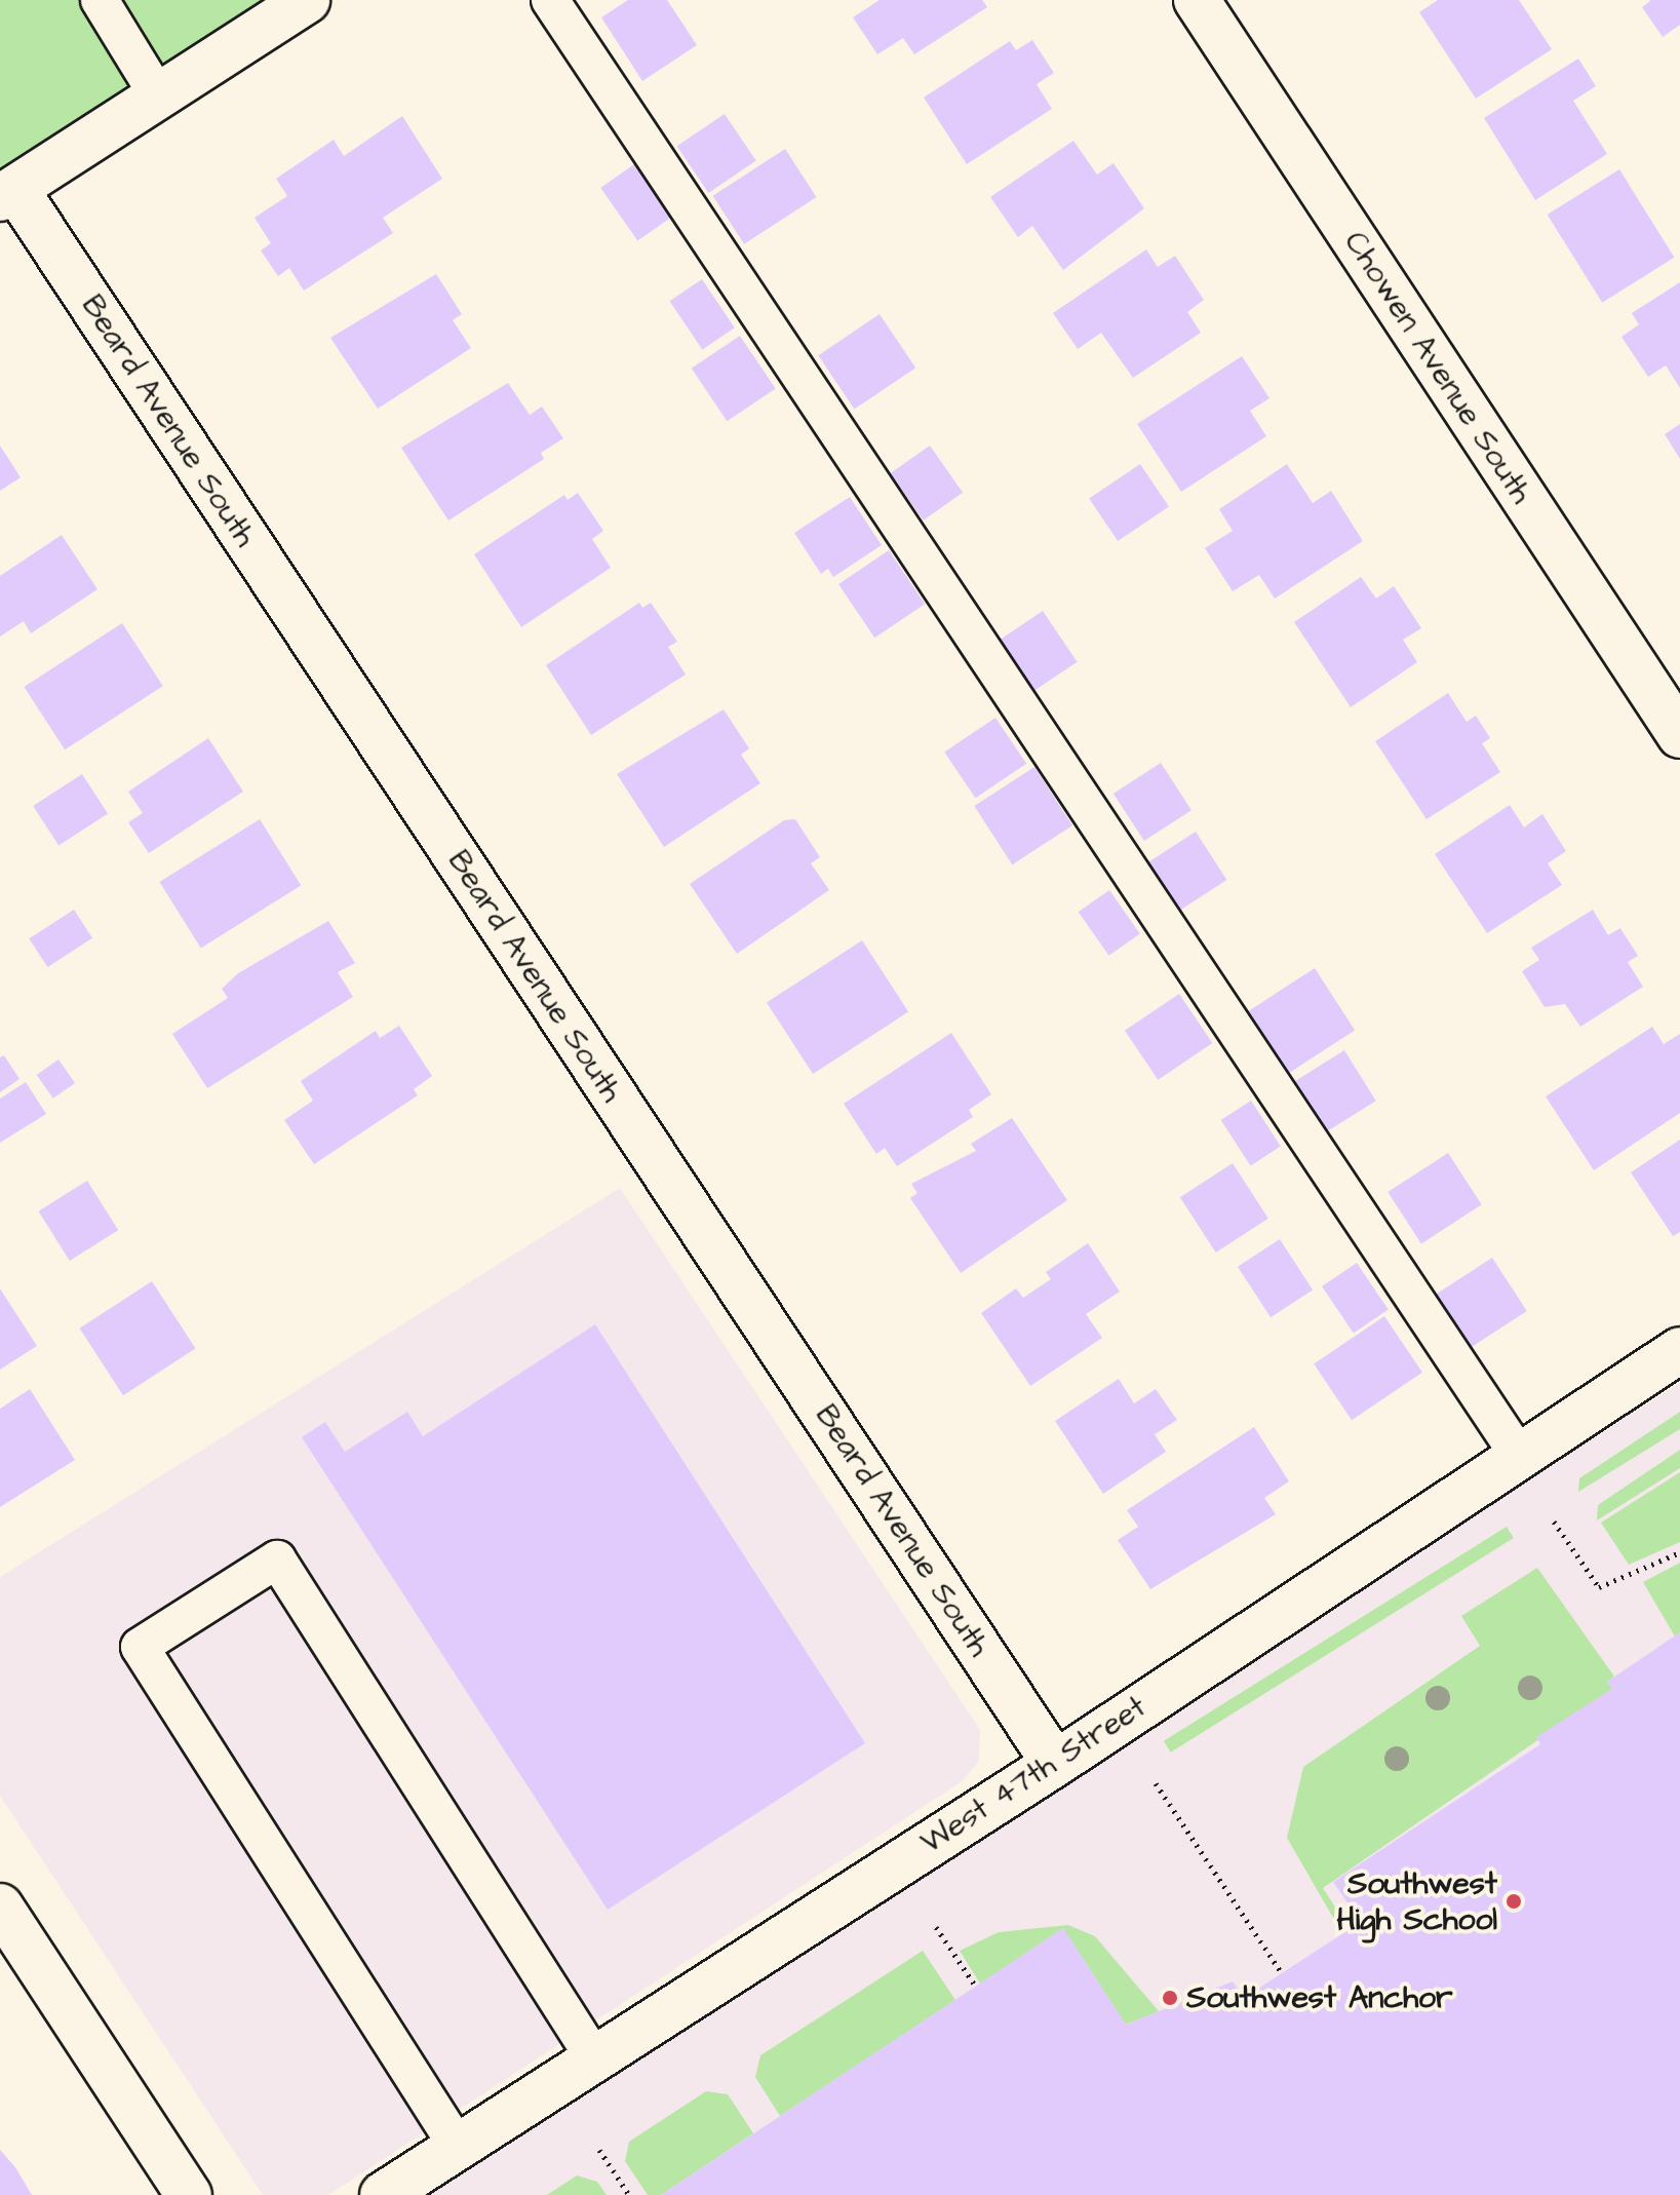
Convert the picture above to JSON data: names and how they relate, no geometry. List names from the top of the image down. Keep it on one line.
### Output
{"streets":{"street":["Chowen Avenue South","Beard Avenue South","West 47th Street"]},"crossings":[["Beard Avenue South","West 47th Street"]],"places":["Southwest High School","Southwest Anchor"]}
